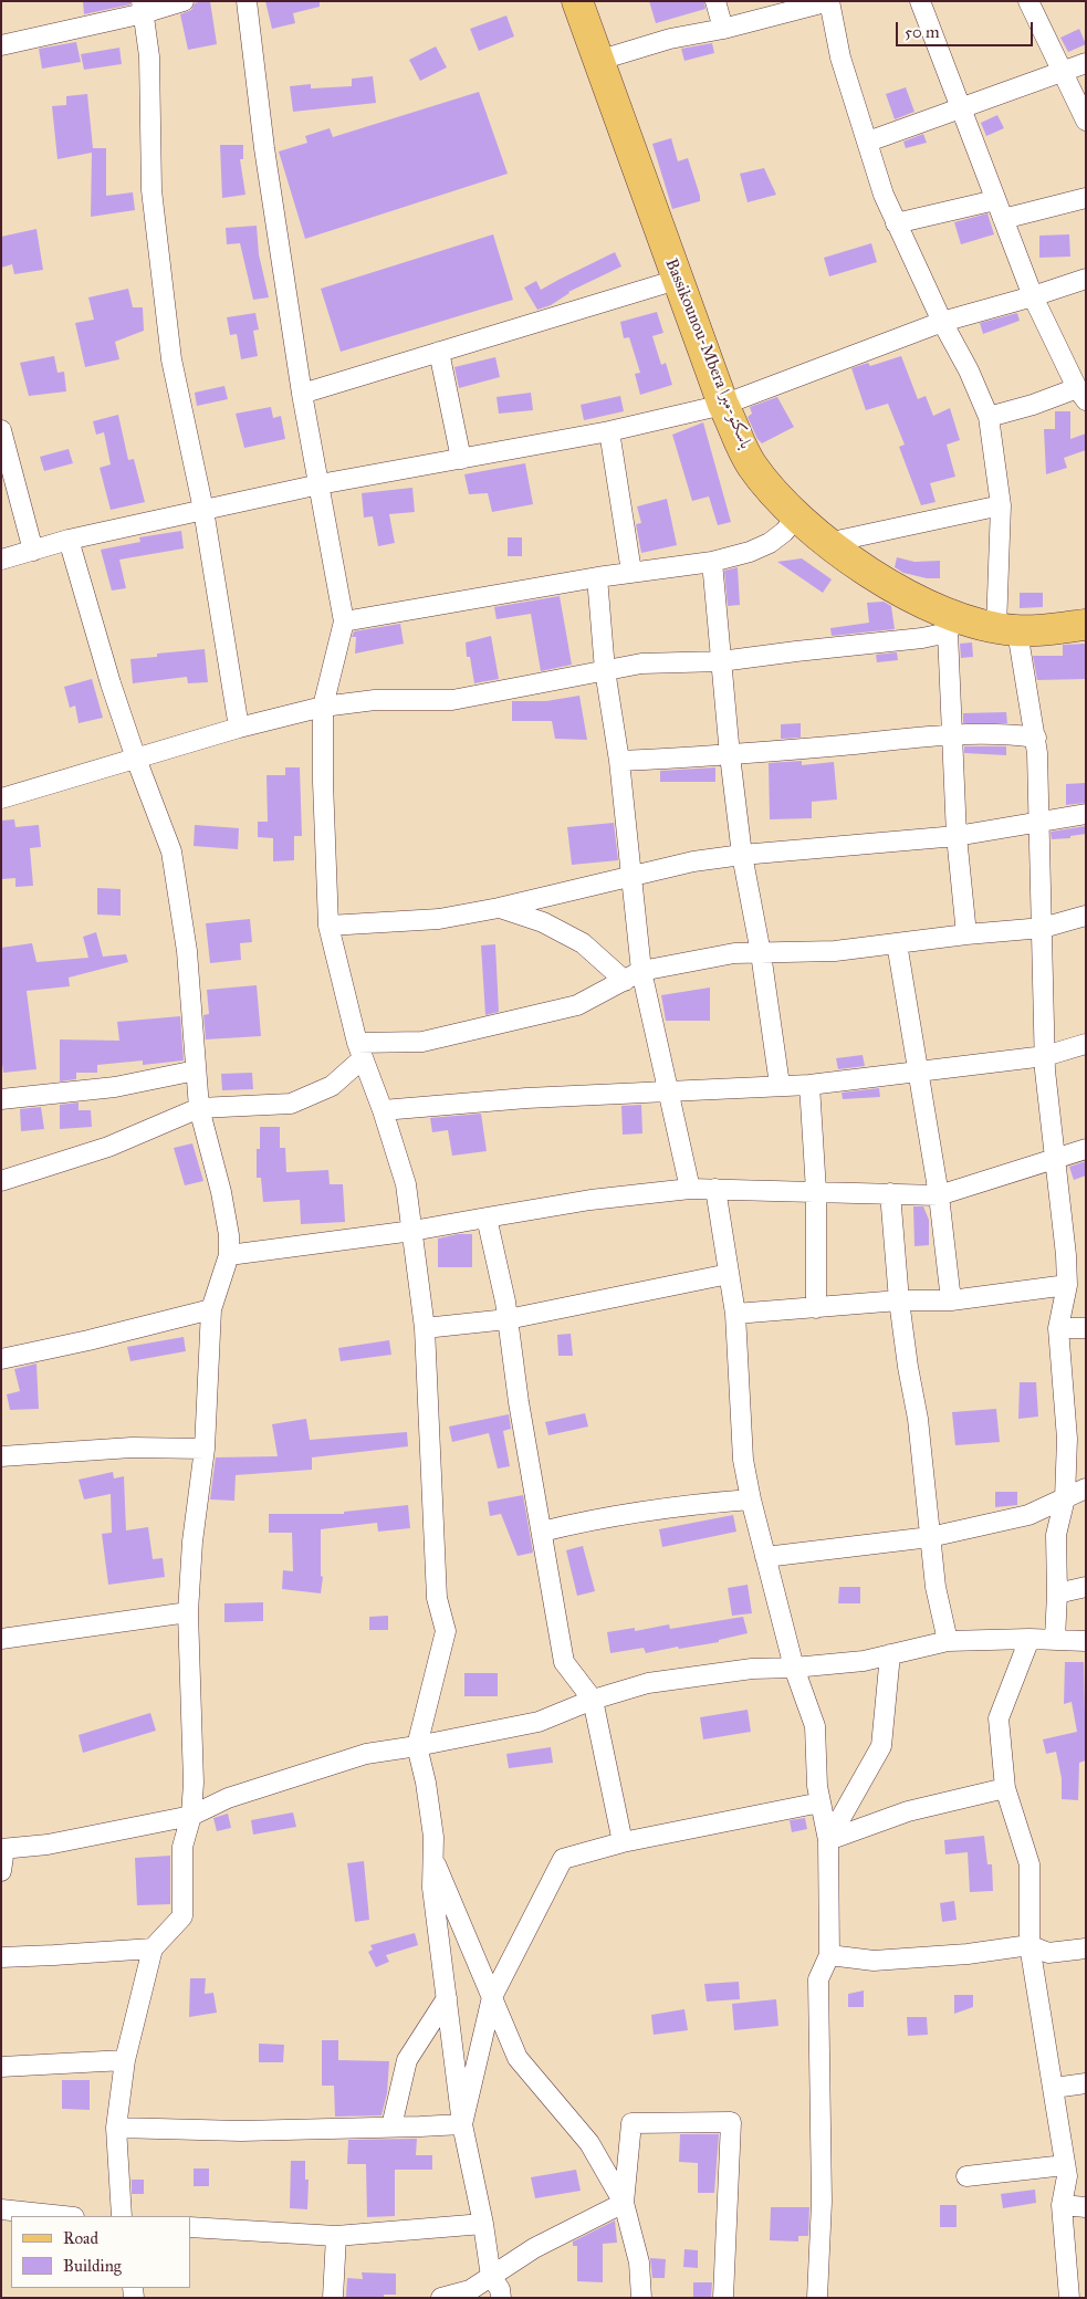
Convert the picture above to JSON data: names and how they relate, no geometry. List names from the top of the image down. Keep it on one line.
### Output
{"streets":{"main road":["Bassikounou-Mbera باسكنو-مبرا"]},"legend":["Road","Building"],"scale_bar":"50 m"}
